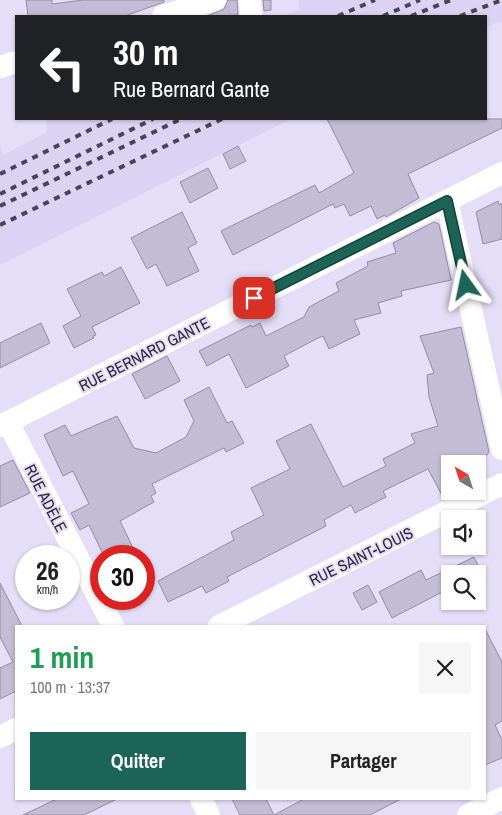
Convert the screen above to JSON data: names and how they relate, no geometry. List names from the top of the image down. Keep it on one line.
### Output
{"streets":{"street":["RUE BERNARD GANTE","RUE ADÈLE","RUE SAINT-LOUIS"]},"crossings":[["RUE BERNARD GANTE","RUE ADÈLE"]],"north":"top left","page":{"turn":["30 m","Rue Bernard Gante"],"speed":"26 km/h","limit":"30","heading":["1 min","100 m · 13:37"],"buttons":["Quitter","Partager"]}}
